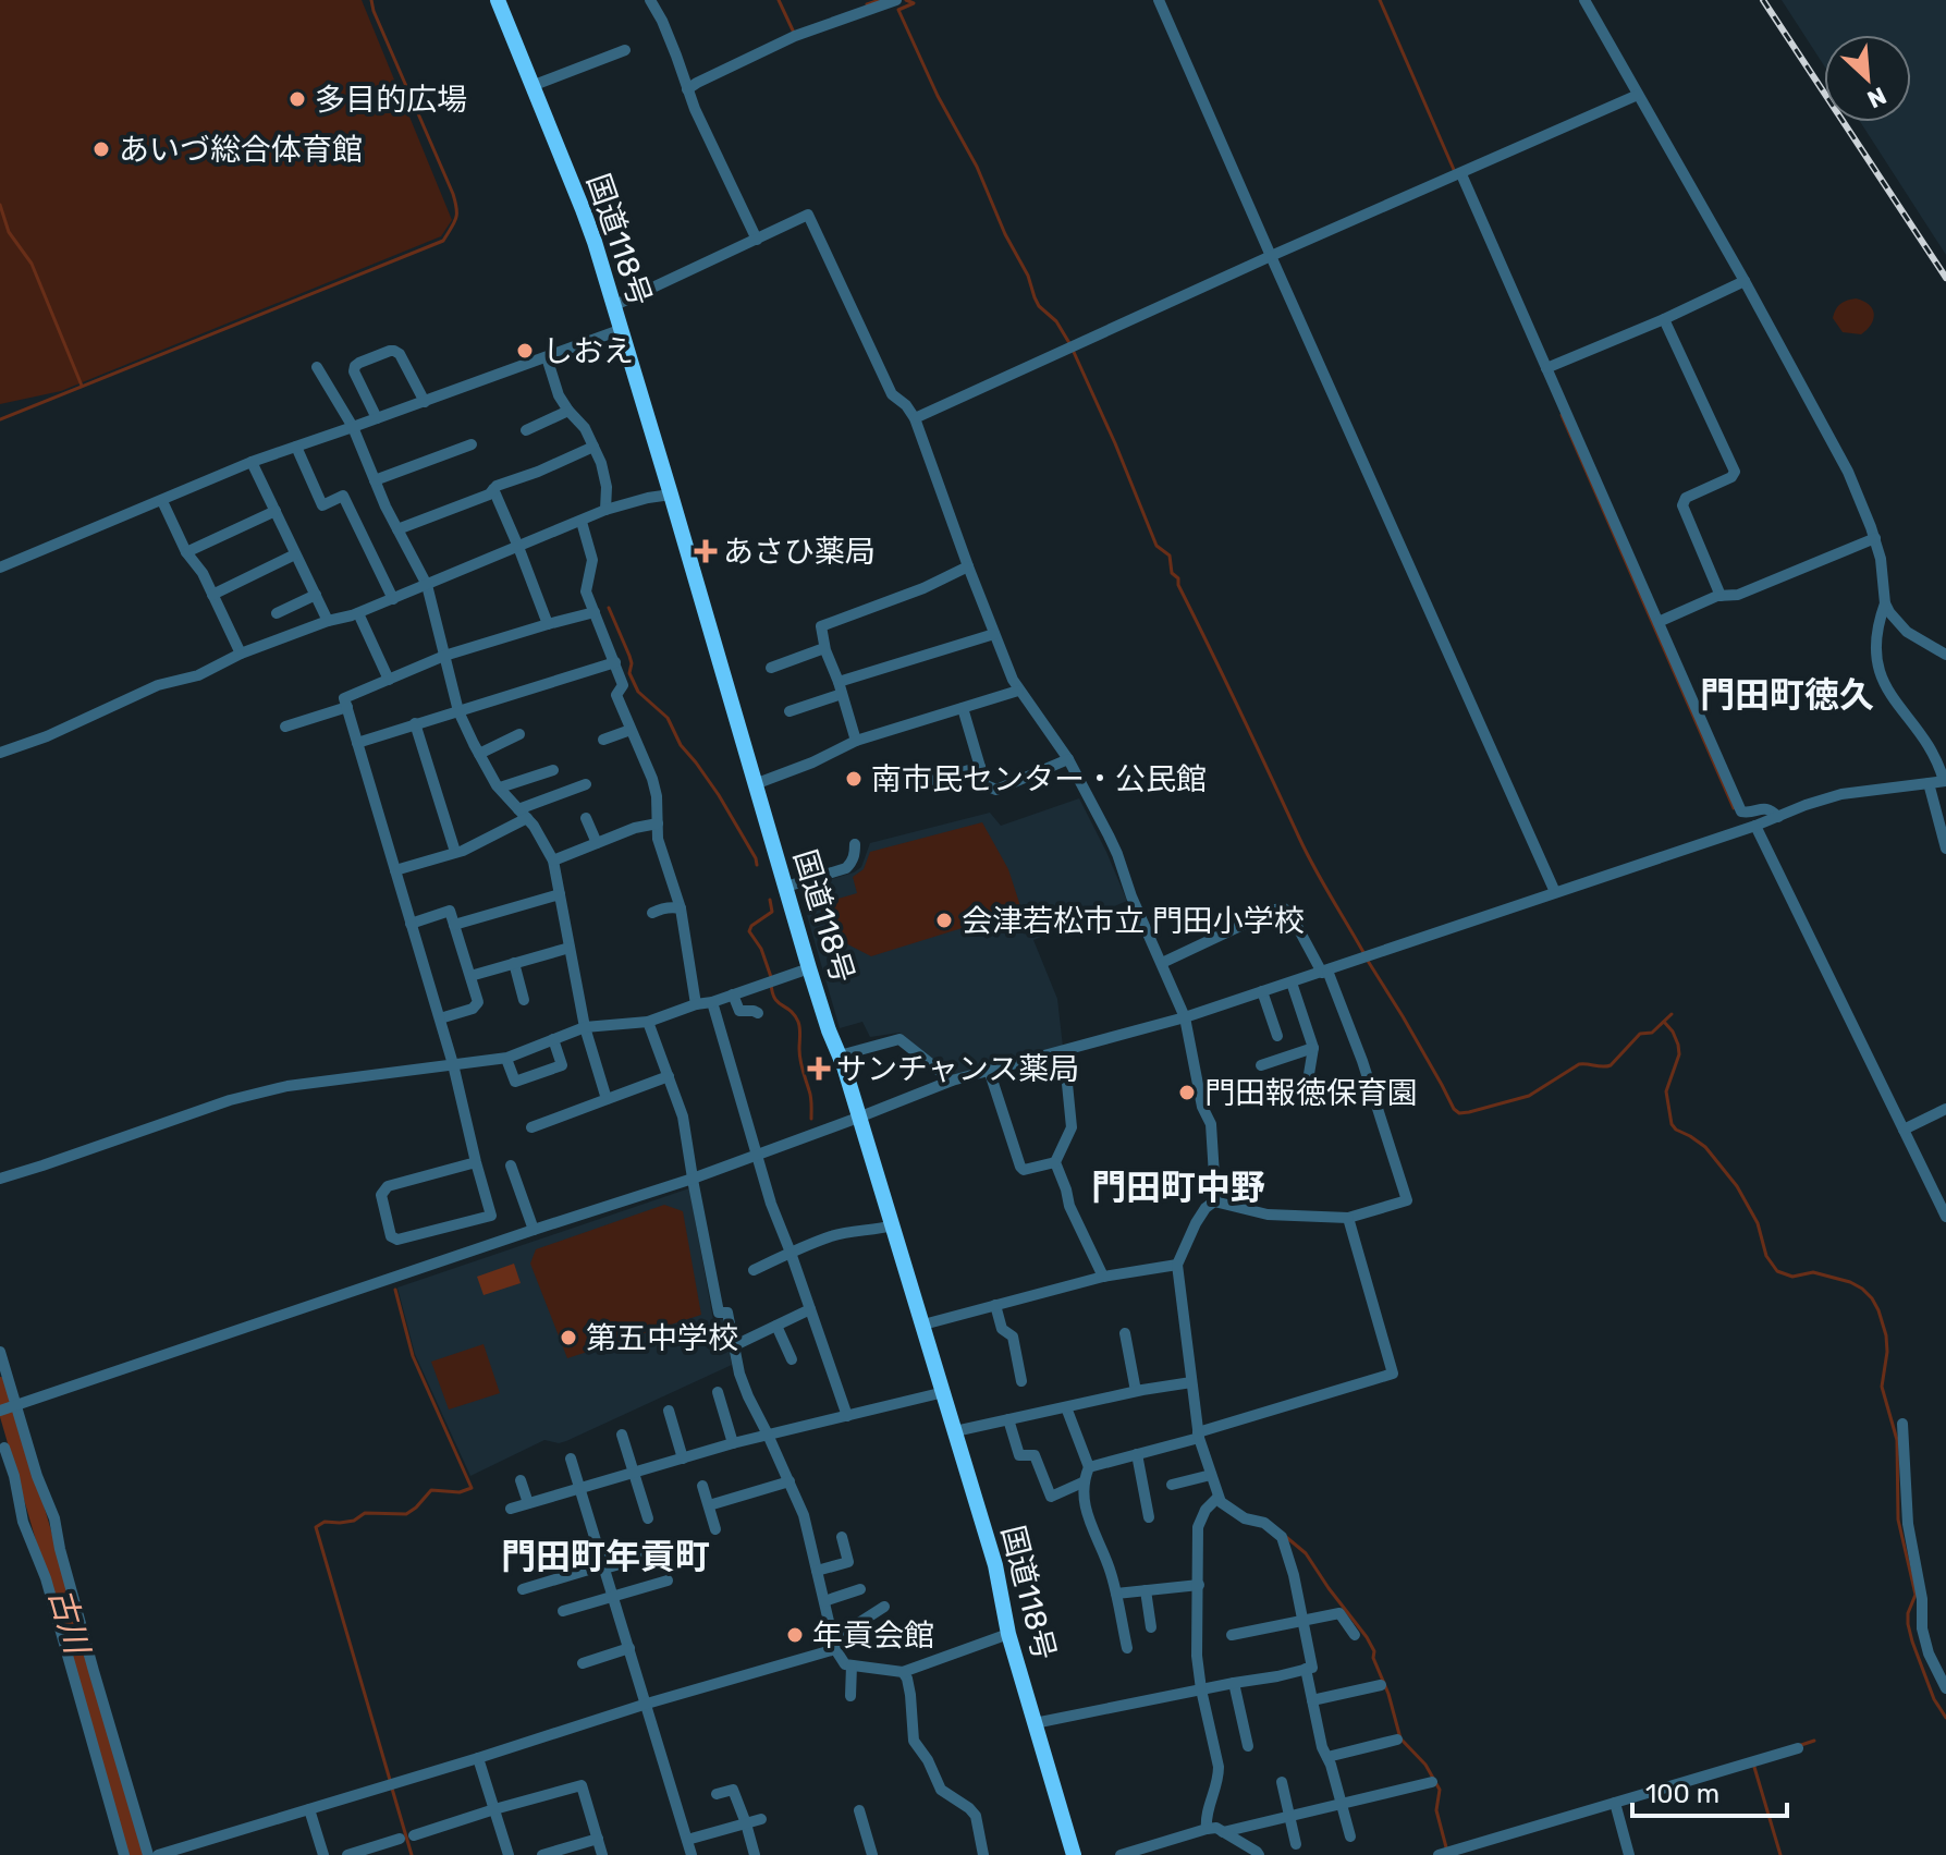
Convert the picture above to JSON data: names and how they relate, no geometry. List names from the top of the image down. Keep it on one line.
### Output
{"streets":{"highway":["国道118号"]},"districts":["門田町徳久","門田町中野","門田町年貢町"],"water":["古川"],"places":{"other":["多目的広場","あいづ総合体育館","しおえ","南市民センター・公民館","会津若松市立 門田小学校","門田報徳保育園","第五中学校","年貢会館"],"health":["あさひ薬局","サンチャンス薬局"]},"scale_bar":"100 m","north":"bottom right"}
